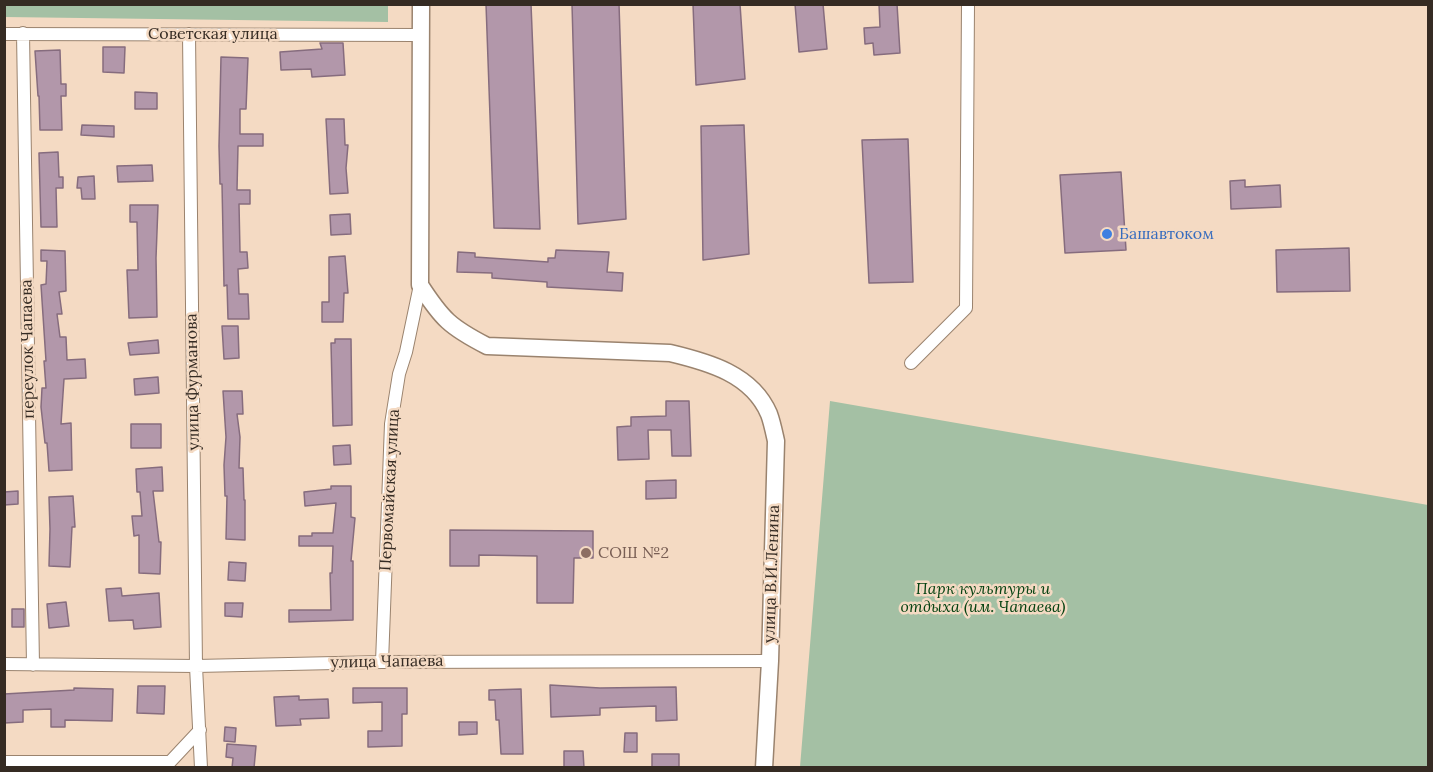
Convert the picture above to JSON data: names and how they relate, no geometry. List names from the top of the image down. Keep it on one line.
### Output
{"streets":{"main road":["Первомайская улица","улица В.И.Ленина"],"street":["Советская улица","переулок Чапаева","улица Фурманова","улица Чапаева"]},"crossings":[["Советская улица","переулок Чапаева"],["Советская улица","улица Фурманова"],["Советская улица","Первомайская улица"],["переулок Чапаева","улица Чапаева"],["улица Фурманова","улица Чапаева"],["Первомайская улица","улица В.И.Ленина"],["Первомайская улица","улица Чапаева"],["улица В.И.Ленина","улица Чапаева"]],"parks":["Парк культуры и отдыха (им. Чапаева)"],"places":["Башавтоком","СОШ №2"]}
